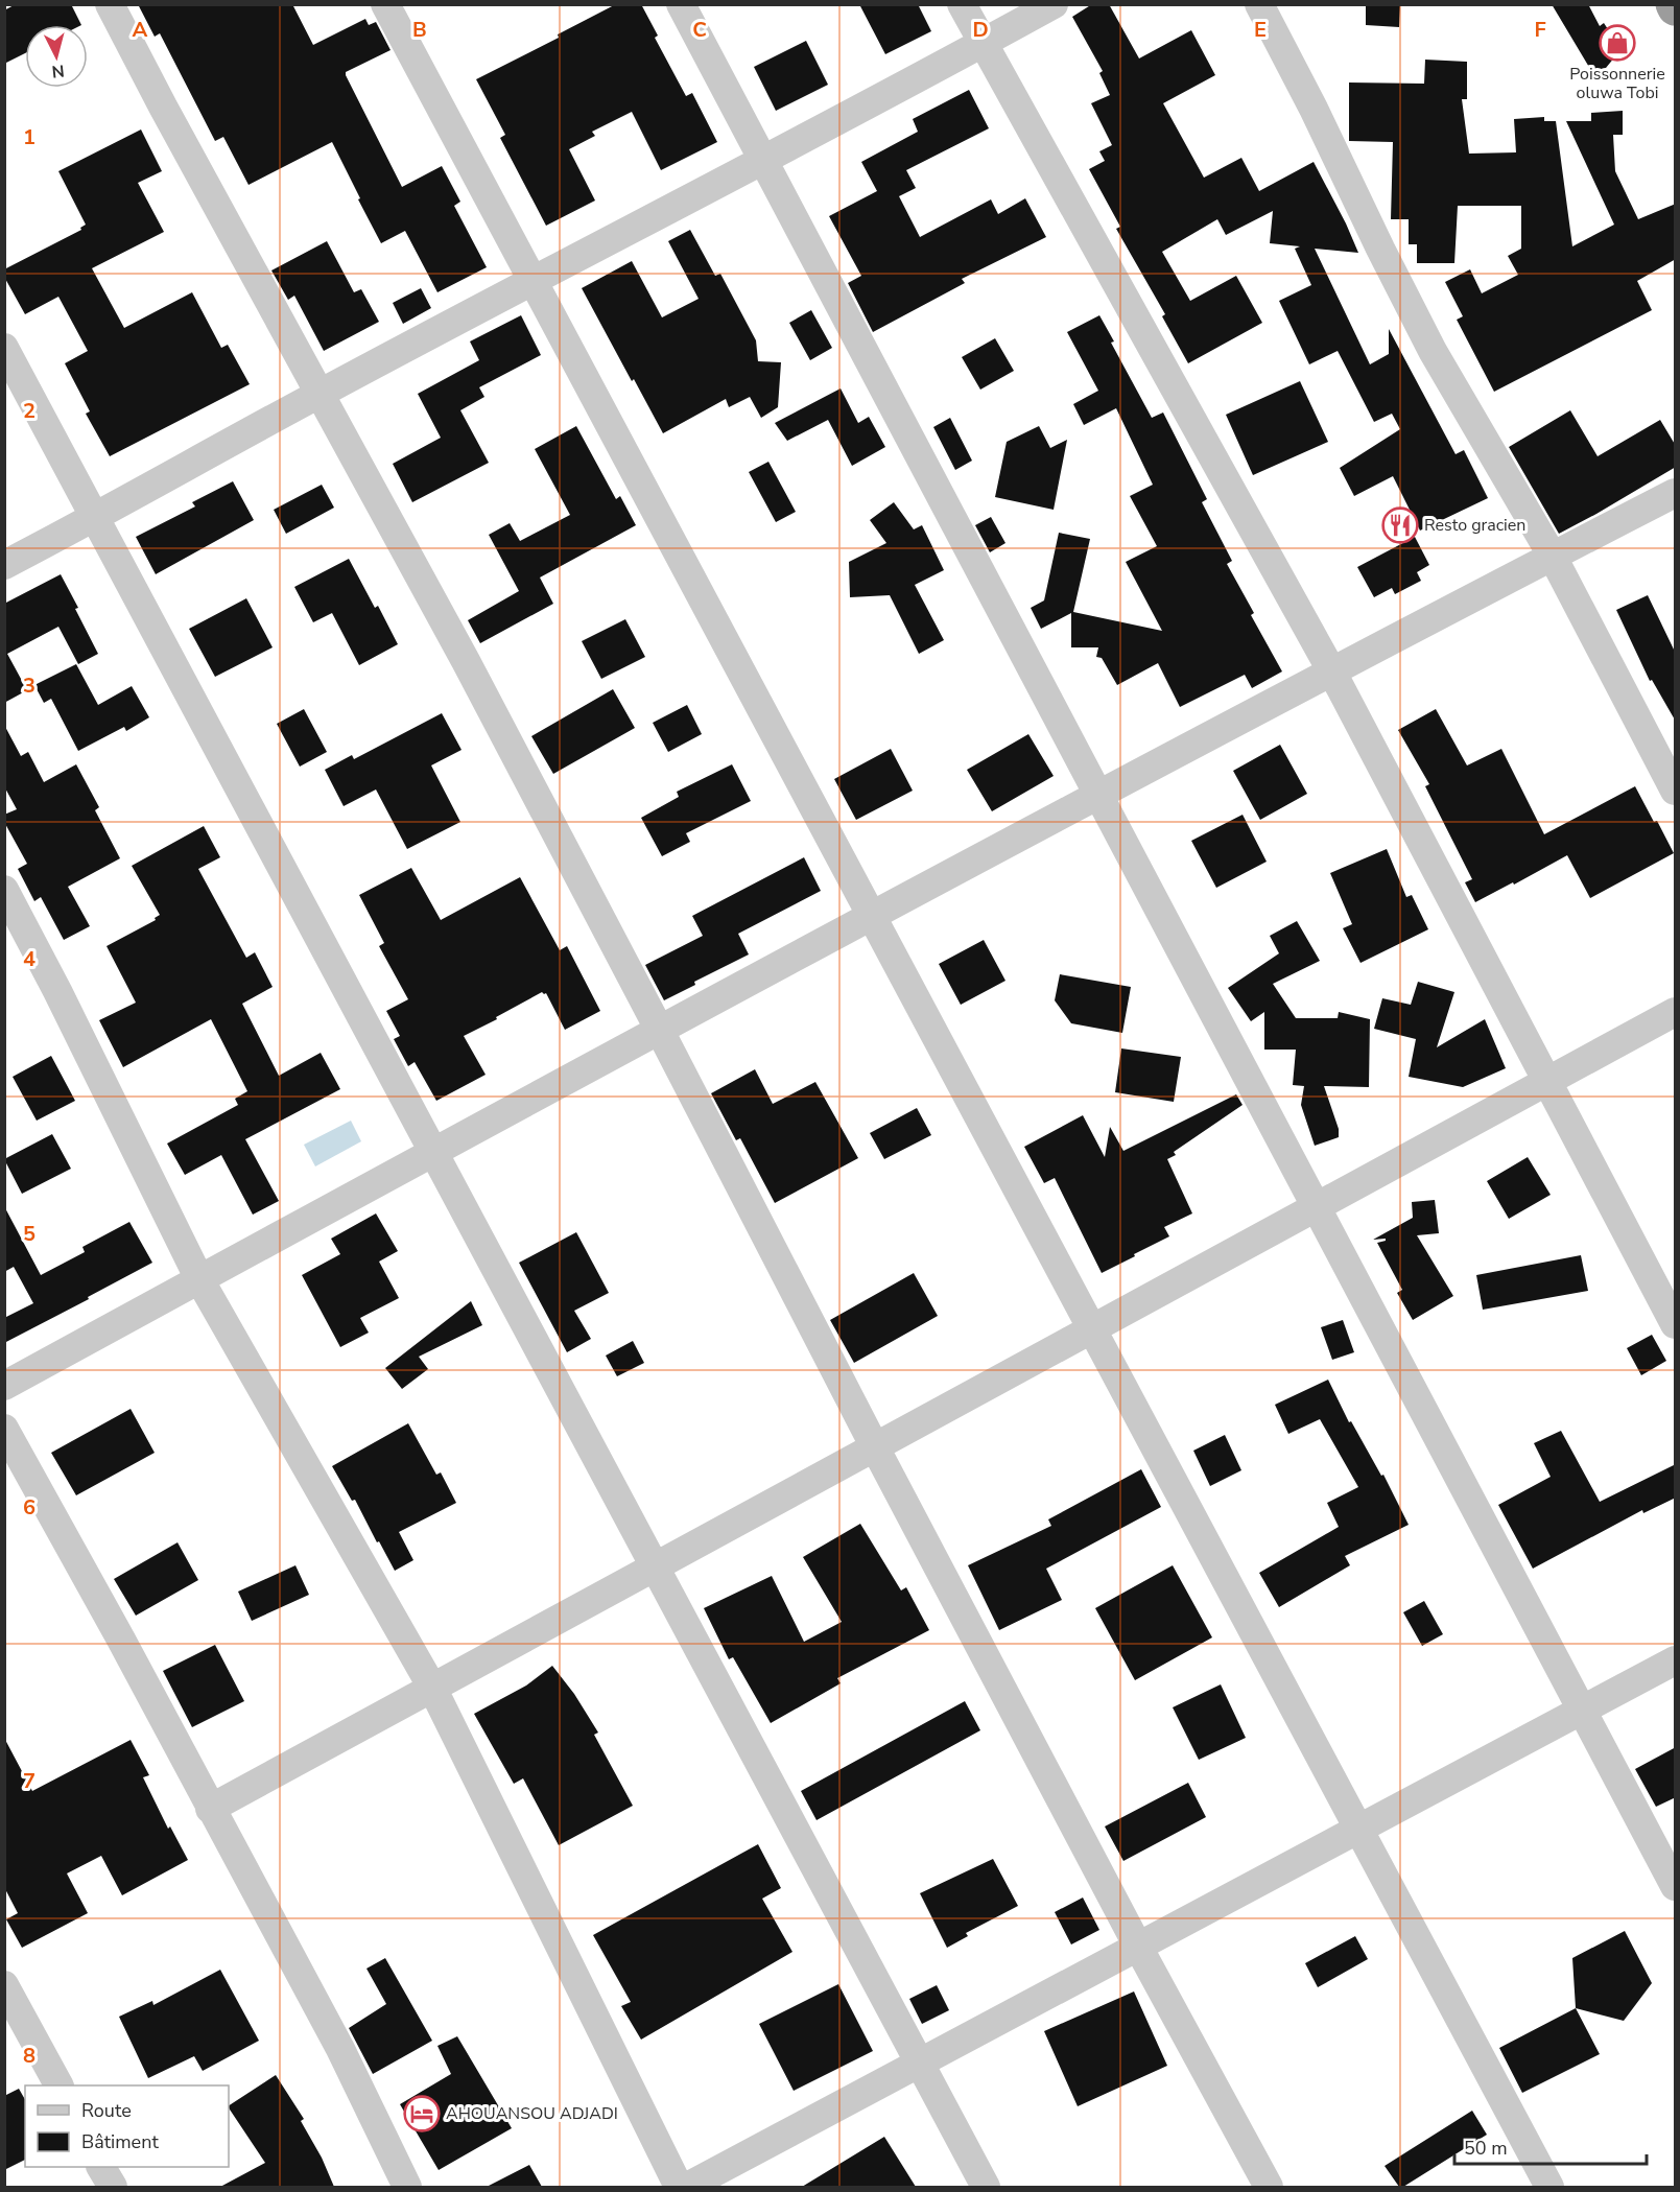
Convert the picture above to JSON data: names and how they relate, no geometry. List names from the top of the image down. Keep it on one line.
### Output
{"places":{"shop":["Poissonnerie oluwa Tobi"],"restaurant":["Resto gracien"],"hotel":["AHOUANSOU ADJADI"]},"legend":["Route","Bâtiment"],"scale_bar":"50 m","north":"bottom","grid":{"columns":["A","B","C","D","E","F"],"rows":["1","2","3","4","5","6","7","8"]}}
